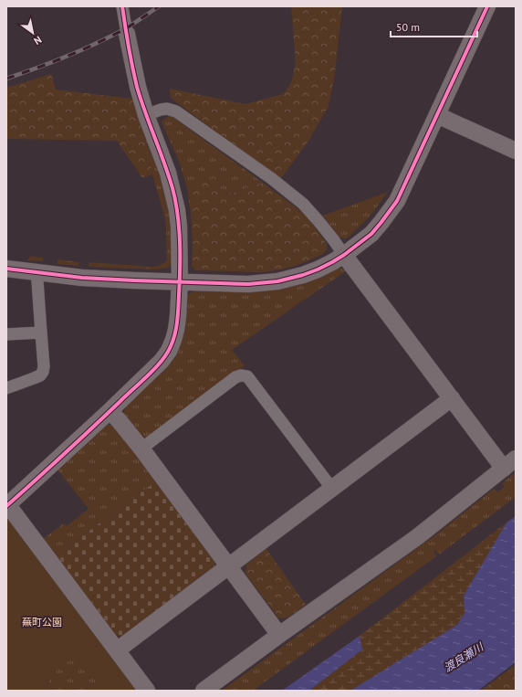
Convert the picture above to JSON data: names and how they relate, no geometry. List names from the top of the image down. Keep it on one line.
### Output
{"water":["渡良瀬川"],"parks":["蕪町公園"],"scale_bar":"50 m","north":"bottom right"}
